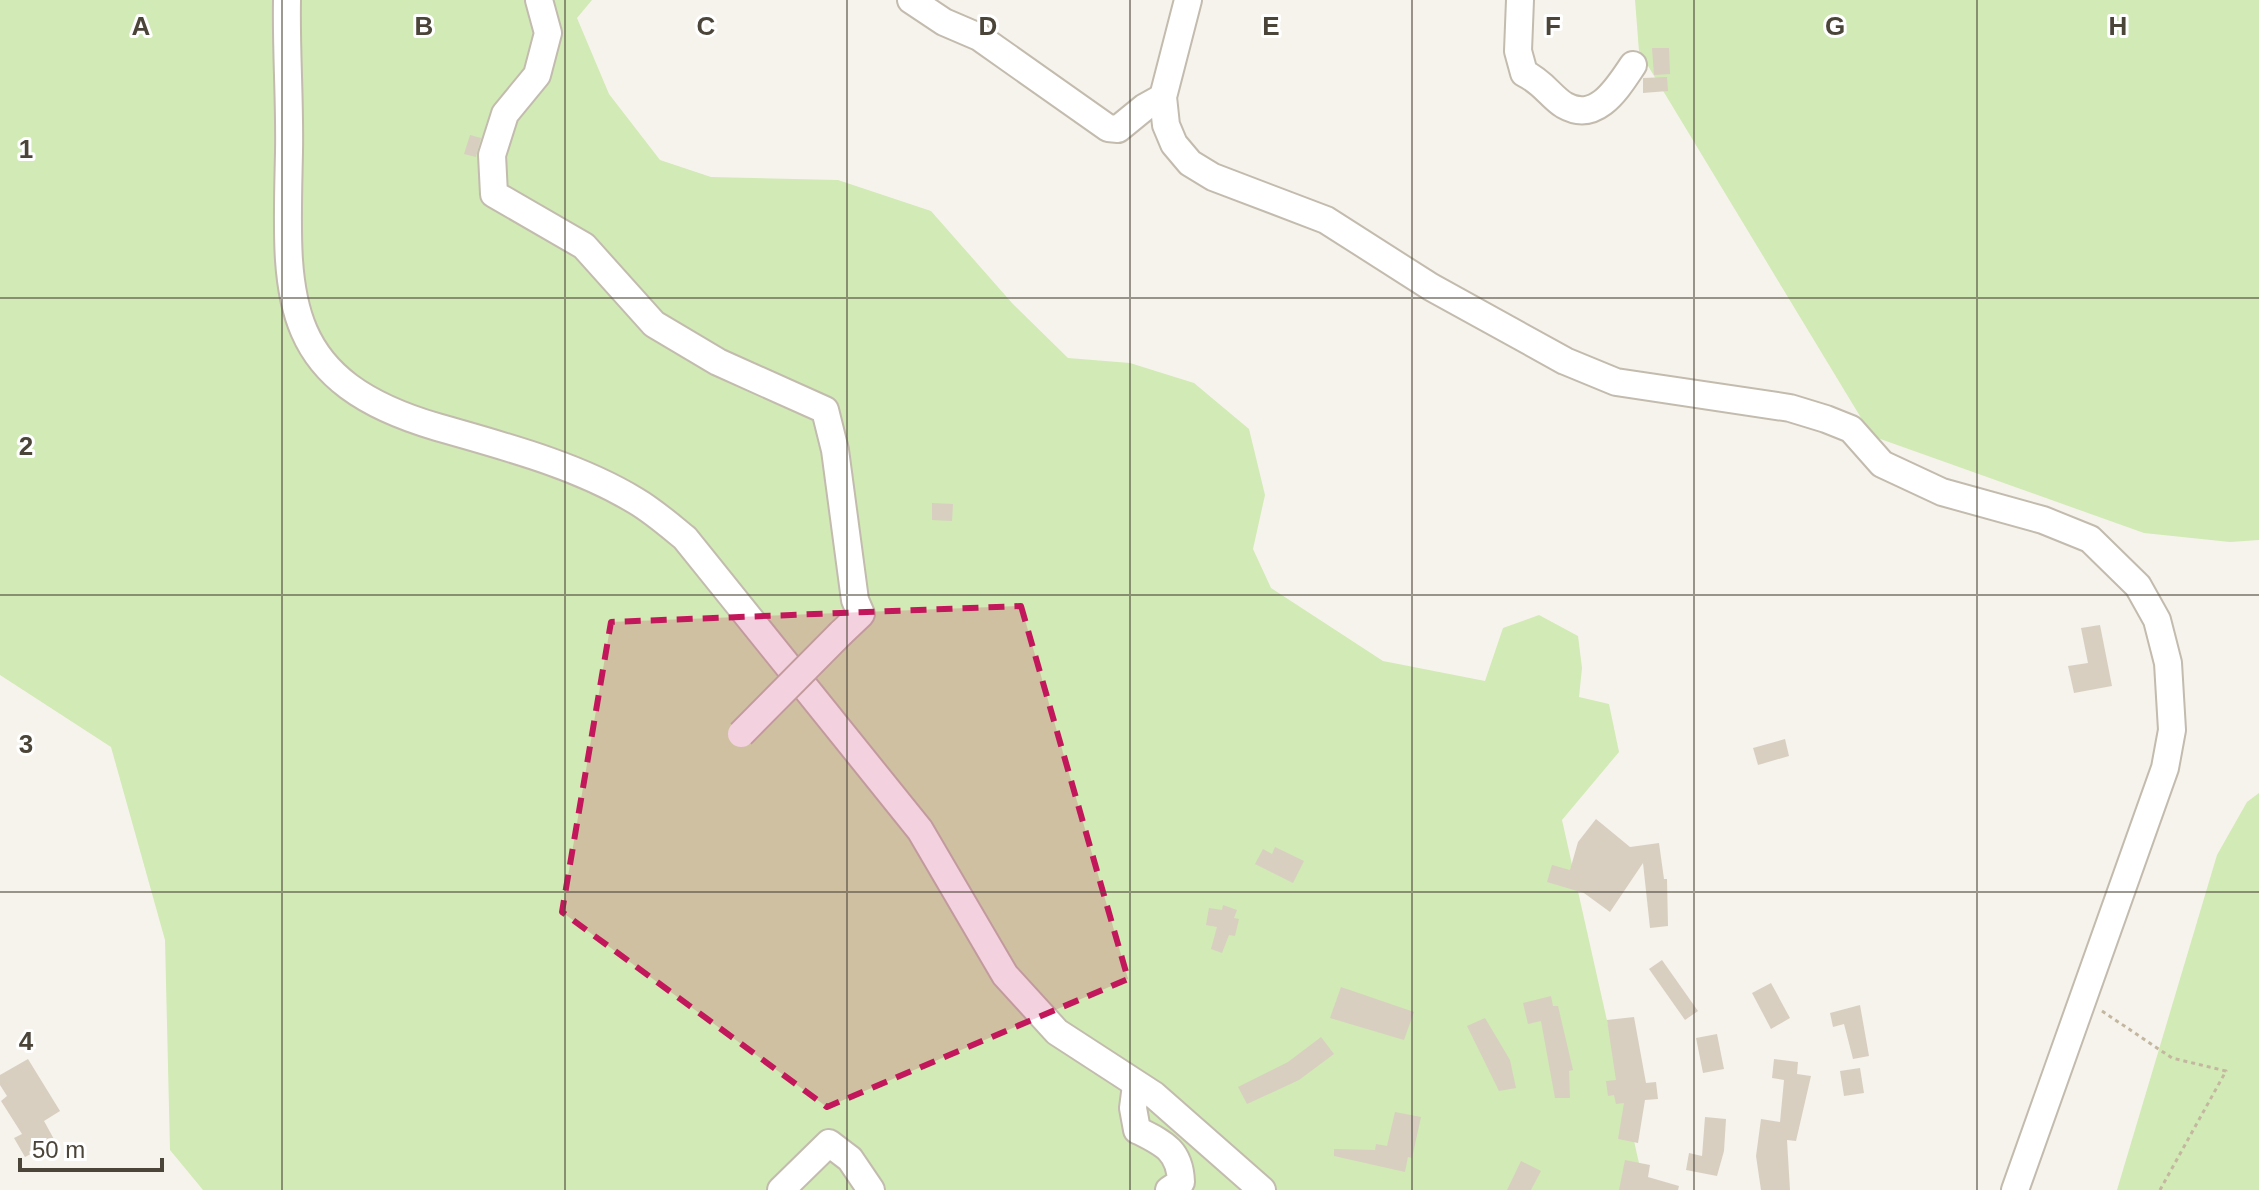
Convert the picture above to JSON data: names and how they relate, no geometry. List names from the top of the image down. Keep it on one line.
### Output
{"scale_bar":"50 m","grid":{"columns":["A","B","C","D","E","F","G","H"],"rows":["1","2","3","4"]}}
